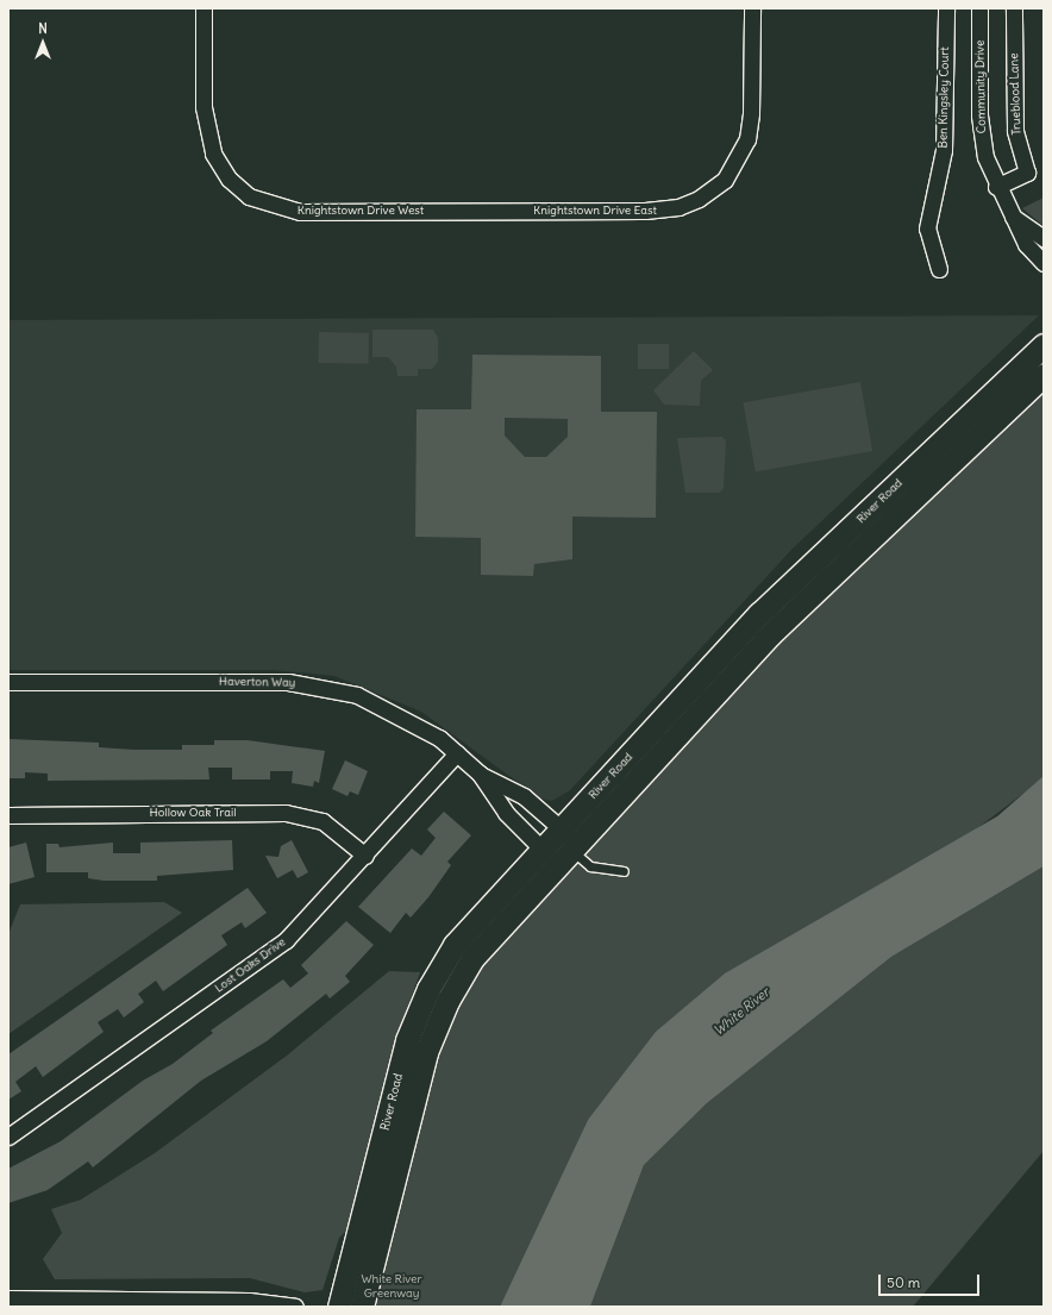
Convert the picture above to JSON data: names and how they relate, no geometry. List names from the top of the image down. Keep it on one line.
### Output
{"streets":{"main road":["River Road"],"street":["Community Drive","Trueblood Lane","Ben Kingsley Court","Knightstown Drive West","Knightstown Drive East","Haverton Way","Hollow Oak Trail","Lost Oaks Drive"]},"crossings":[["Community Drive","Trueblood Lane"],["Knightstown Drive West","Knightstown Drive East"],["River Road","Haverton Way"],["Haverton Way","Lost Oaks Drive"],["Hollow Oak Trail","Lost Oaks Drive"]],"water":["White River"],"parks":["White River Greenway"],"scale_bar":"50 m","north":"top"}
